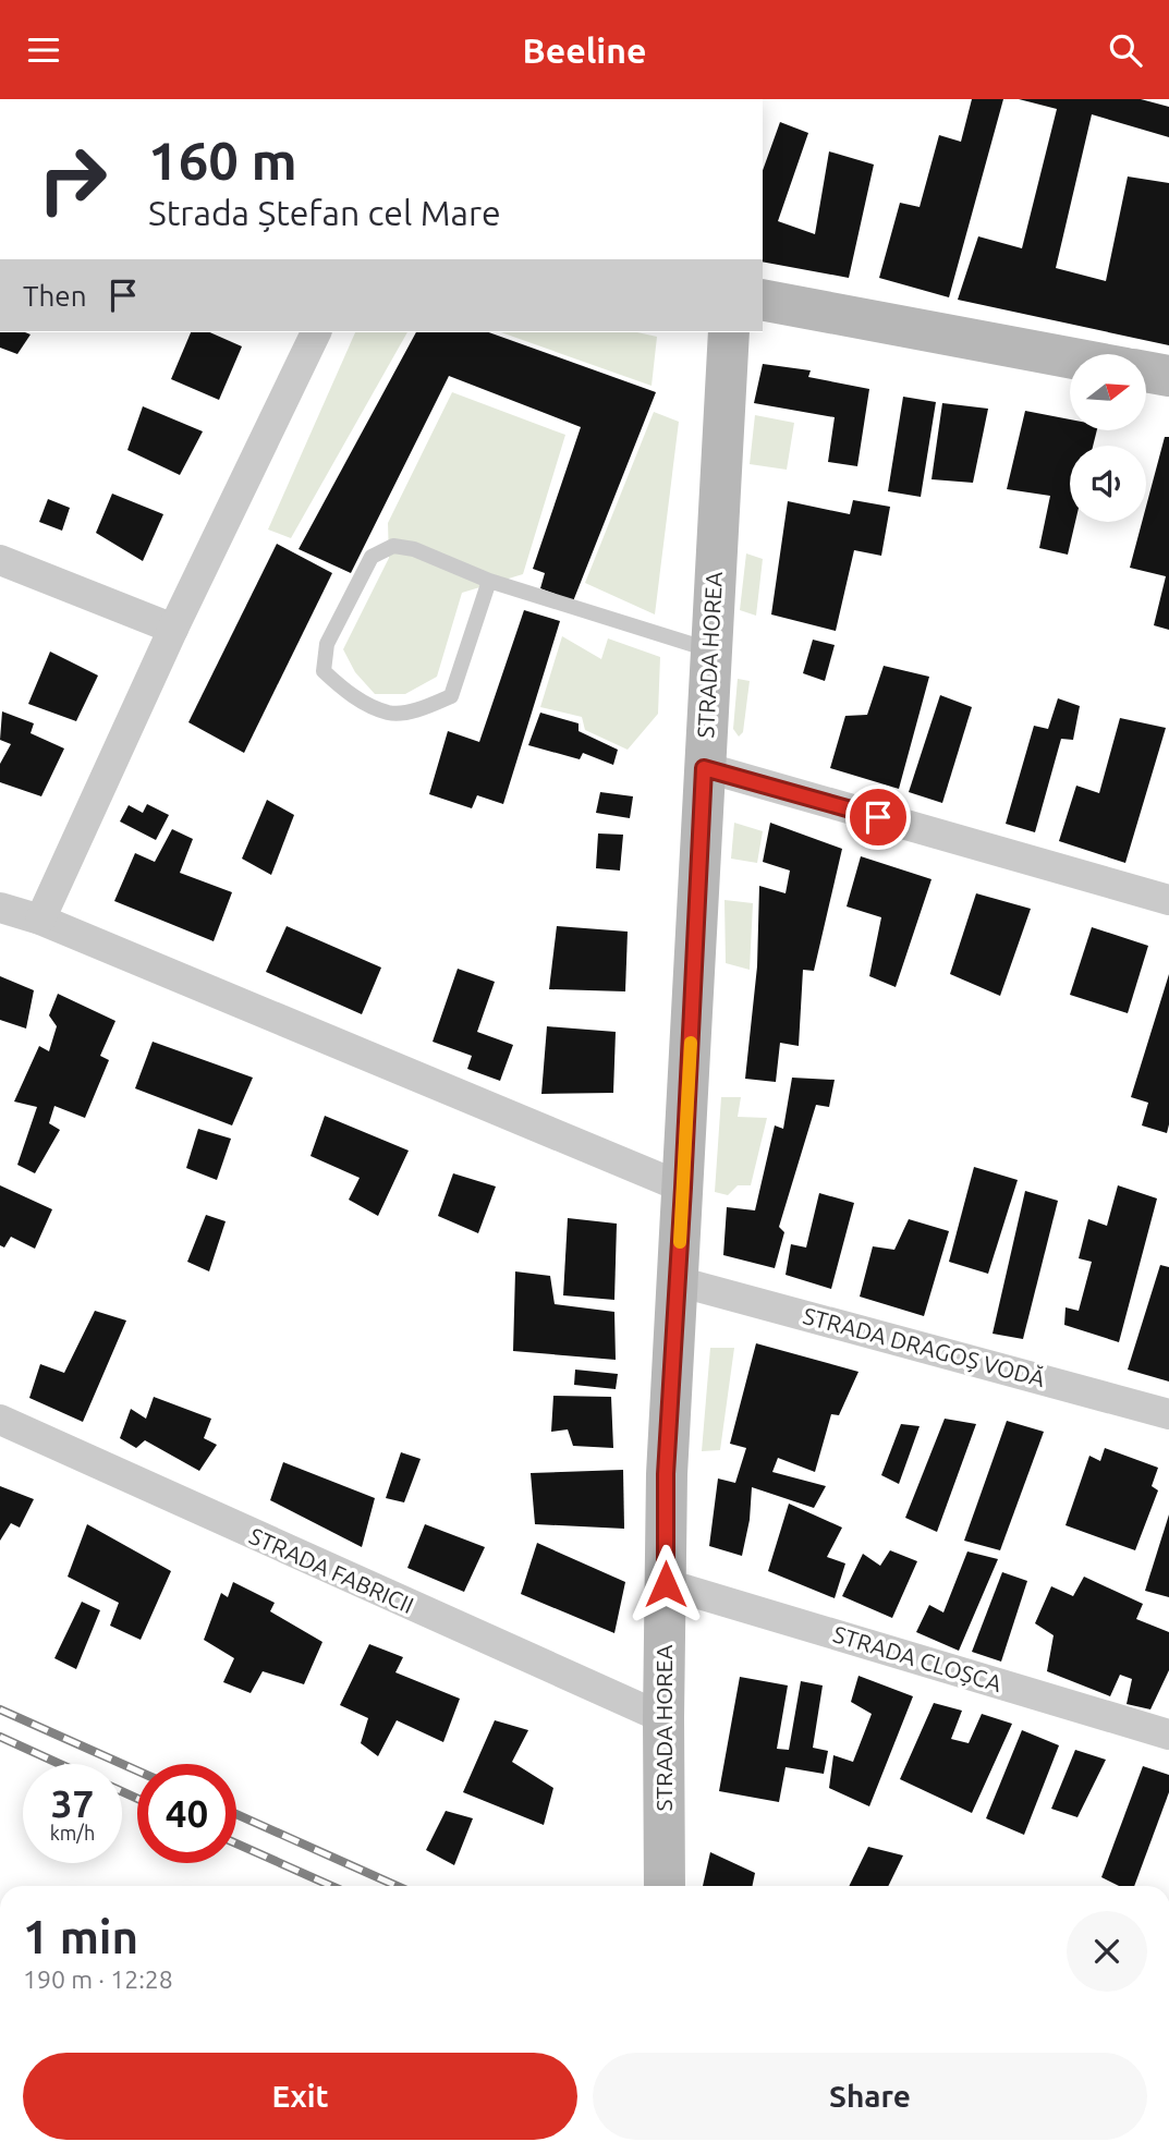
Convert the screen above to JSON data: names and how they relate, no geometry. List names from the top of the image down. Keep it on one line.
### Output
{"streets":{"street":["STRADA HOREA","STRADA DRAGOȘ VODĂ","STRADA FABRICII","STRADA CLOȘCA"]},"crossings":[["STRADA HOREA","STRADA DRAGOȘ VODĂ"],["STRADA HOREA","STRADA FABRICII"],["STRADA HOREA","STRADA CLOȘCA"]],"north":"right","page":{"header":"Beeline","turn":["160 m","Strada Ștefan cel Mare"],"then":"Then","speed":"37 km/h","limit":"40","heading":["1 min","190 m · 12:28"],"buttons":["Exit","Share"]}}
